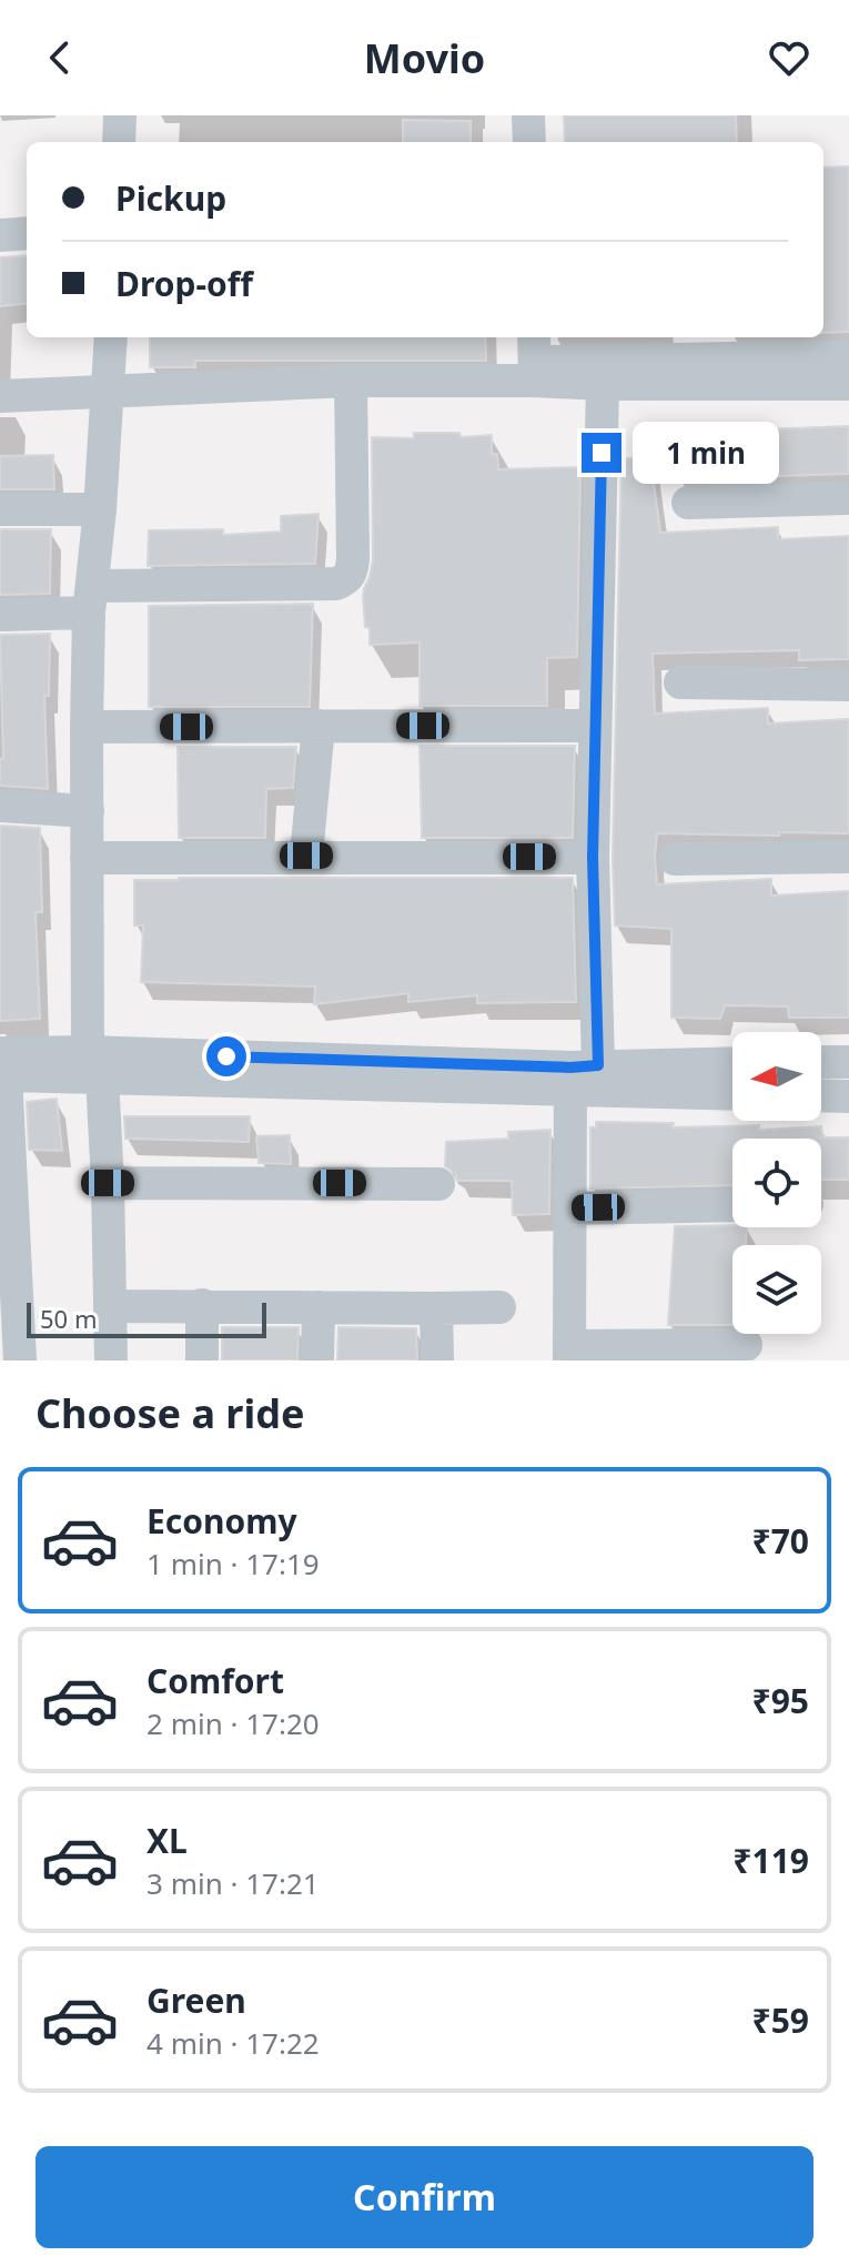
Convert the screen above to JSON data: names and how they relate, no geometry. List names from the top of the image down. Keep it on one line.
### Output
{"scale_bar":"50 m","north":"left","page":{"header":"Movio","banner":["Pickup","Drop-off"],"bubble":"1 min","scale":"50 m","heading":"Choose a ride","list":[{"name":"Economy","note":"1 min · 17:19","value":"₹70"},{"name":"Comfort","note":"2 min · 17:20","value":"₹95"},{"name":"XL","note":"3 min · 17:21","value":"₹119"},{"name":"Green","note":"4 min · 17:22","value":"₹59"}],"buttons":"Confirm"}}
